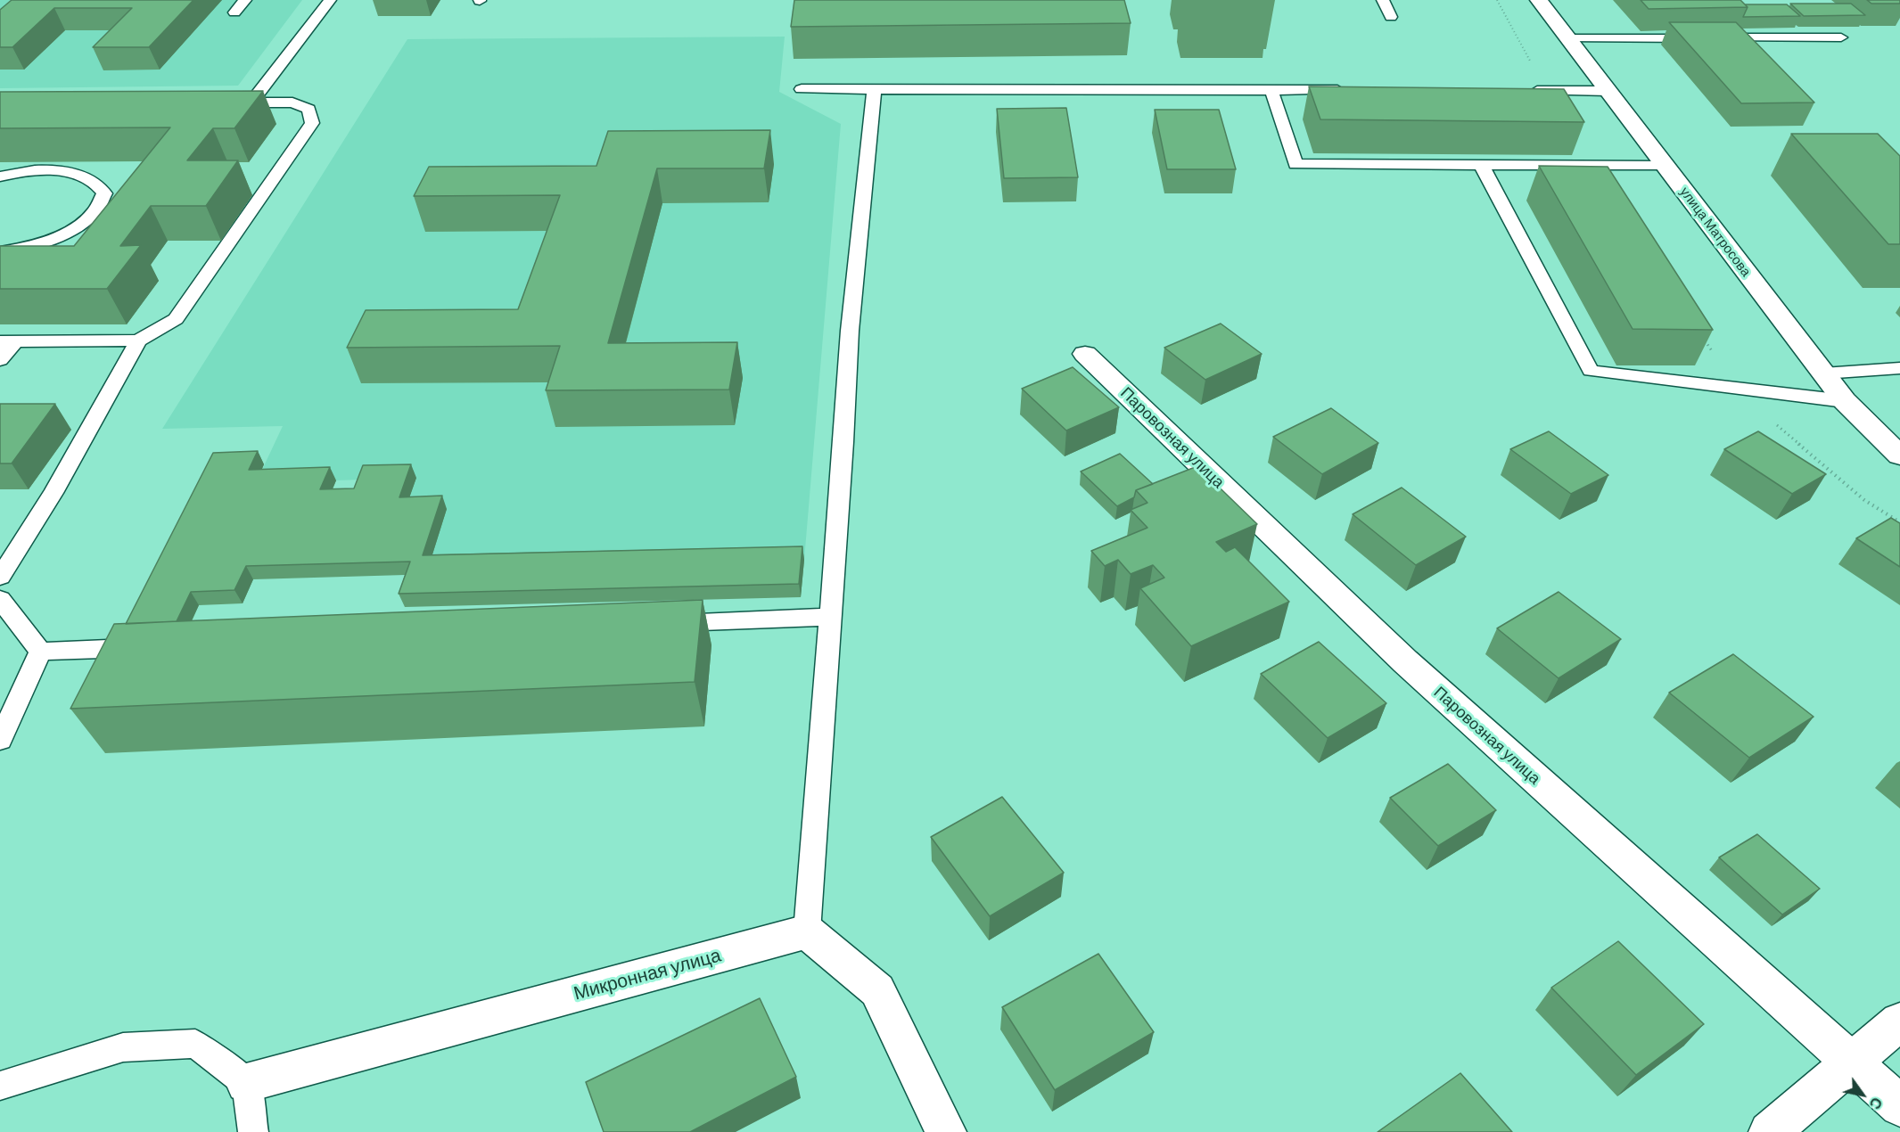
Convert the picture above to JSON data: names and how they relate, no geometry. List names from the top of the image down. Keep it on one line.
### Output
{"streets":{"street":["улица Матросова","Паровозная улица","Микронная улица"]},"north":"bottom right"}
